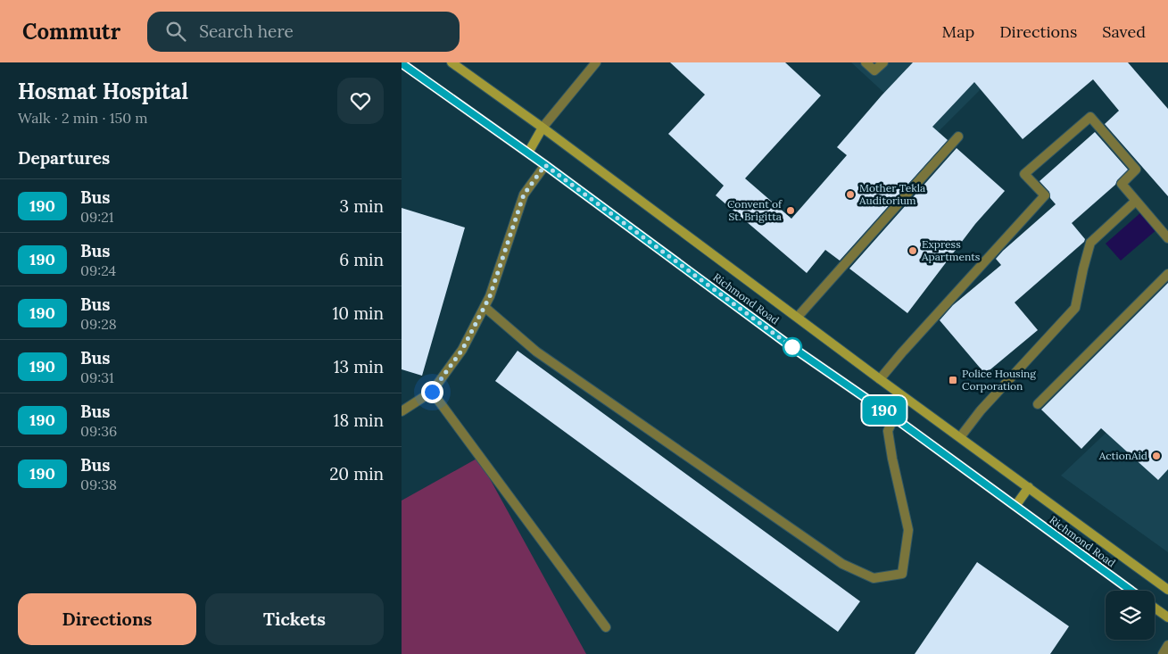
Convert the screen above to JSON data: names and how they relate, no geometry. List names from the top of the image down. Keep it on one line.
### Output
{"streets":{"main road":["Richmond Road"]},"places":{"other":["Mother Tekla Auditorium","Convent of St. Brigitta","Express Apartments","ActionAid"],"transit":["Police Housing Corporation"]},"lines":["bus line 190"],"page":{"header":"Commutr","search":"Search here","nav":["Map","Directions","Saved"],"heading":[["Hosmat Hospital","Walk · 2 min · 150 m"],"Departures"],"on_map":"190","list":[{"mark":"190","name":"Bus","note":"09:21","value":"3 min"},{"mark":"190","name":"Bus","note":"09:24","value":"6 min"},{"mark":"190","name":"Bus","note":"09:28","value":"10 min"},{"mark":"190","name":"Bus","note":"09:31","value":"13 min"},{"mark":"190","name":"Bus","note":"09:36","value":"18 min"},{"mark":"190","name":"Bus","note":"09:38","value":"20 min"}],"buttons":["Directions","Tickets"]}}
